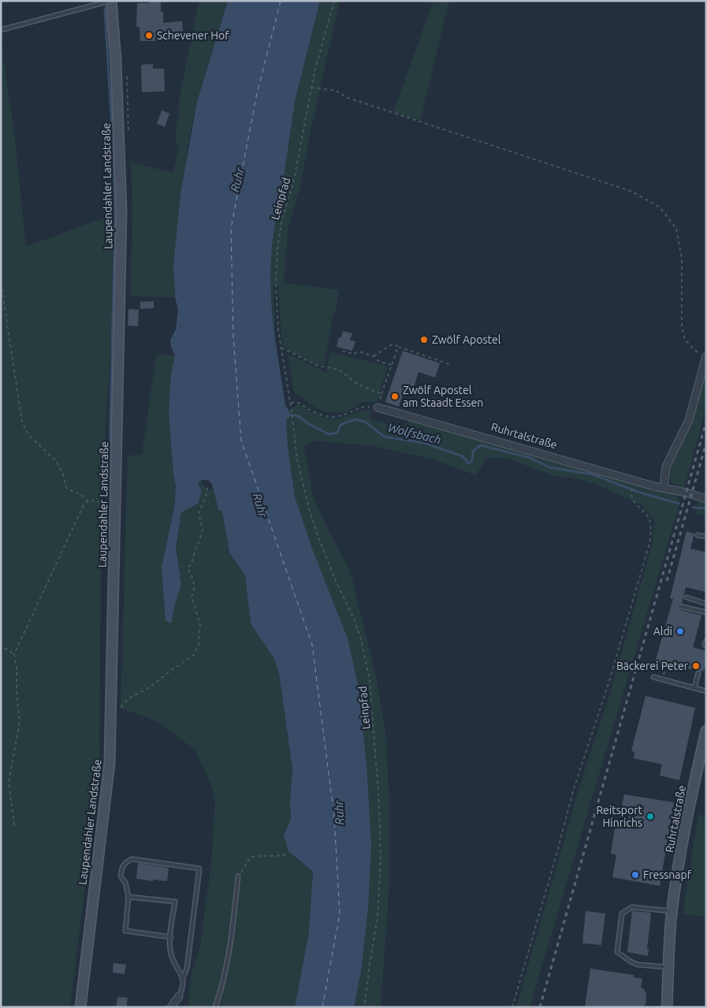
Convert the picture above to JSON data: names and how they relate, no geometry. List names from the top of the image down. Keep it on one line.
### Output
{"streets":{"main road":["Laupendahler Landstraße","Ruhrtalstraße"],"path":["Leinpfad"]},"water":["Ruhr","Wolfsbach"],"places":["Schevener Hof","Zwölf Apostel","Zwölf Apostel am Staadt Essen","Aldi","Bäckerei Peter","Reitsport Hinrichs","Fressnapf"]}
